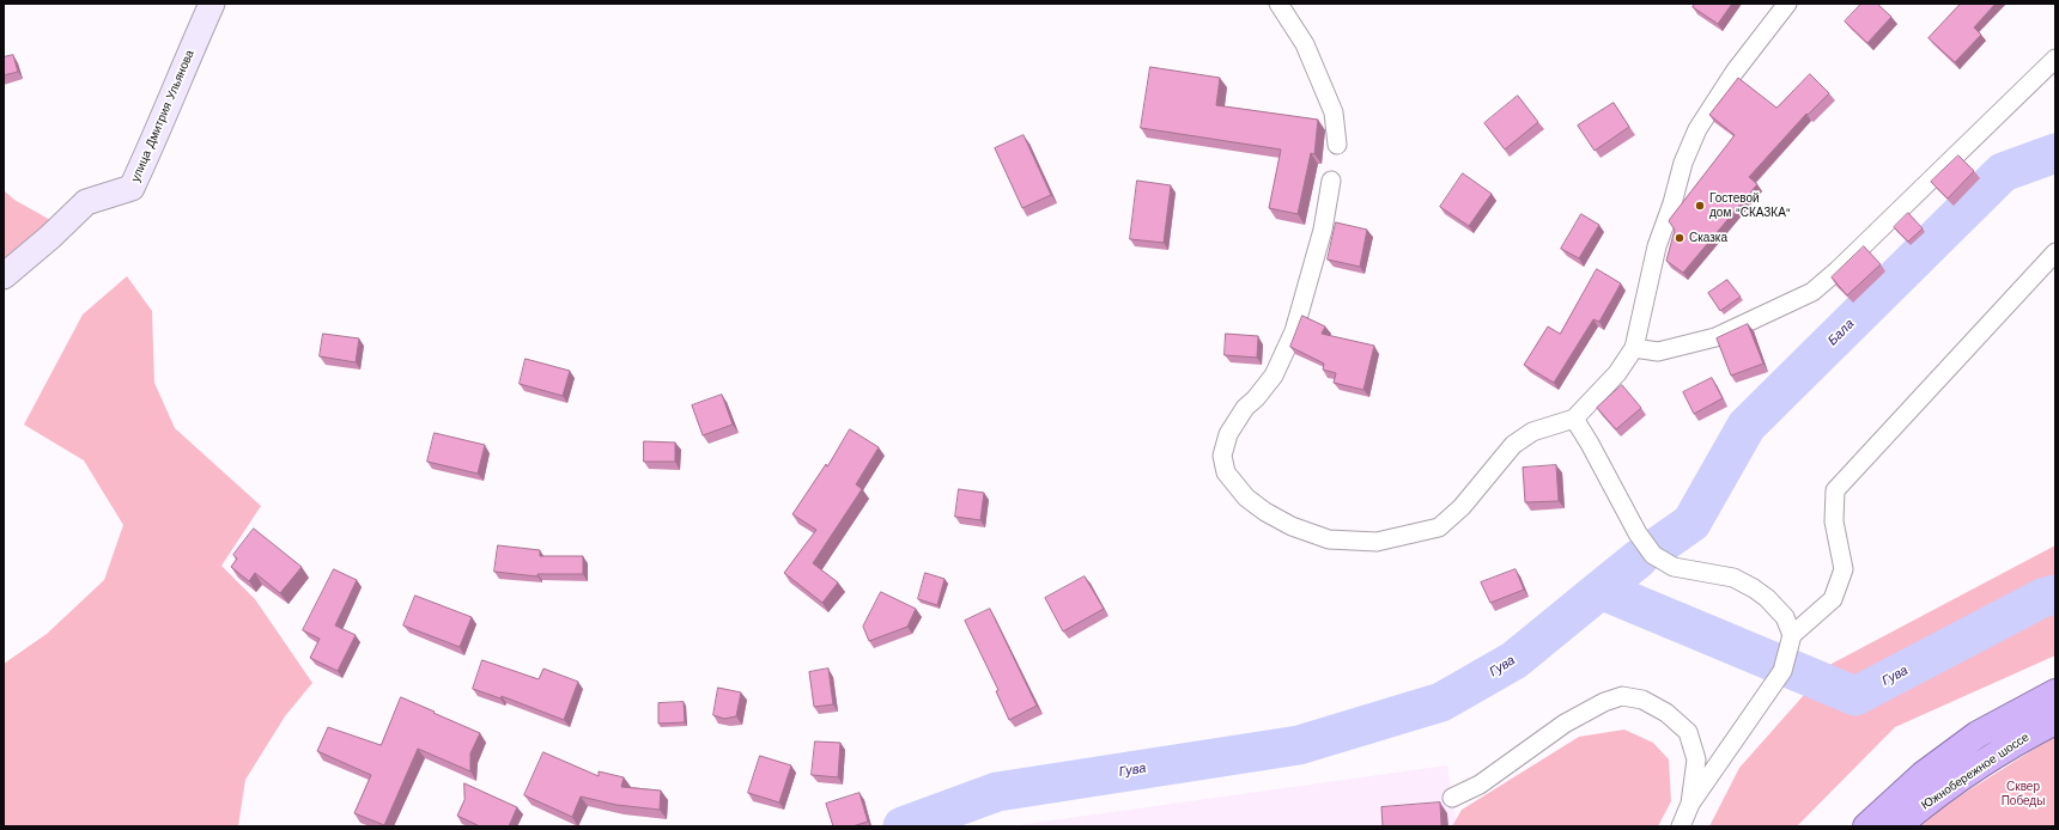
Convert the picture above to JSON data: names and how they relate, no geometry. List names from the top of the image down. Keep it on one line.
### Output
{"streets":{"highway":["Южнобережное шоссе"],"street":["улица Дмитрия Ульянова"]},"water":["Бала","Гува"],"parks":["Сквер Победы"],"places":["Гостевой дом \"СКАЗКА\"","Сказка"]}
